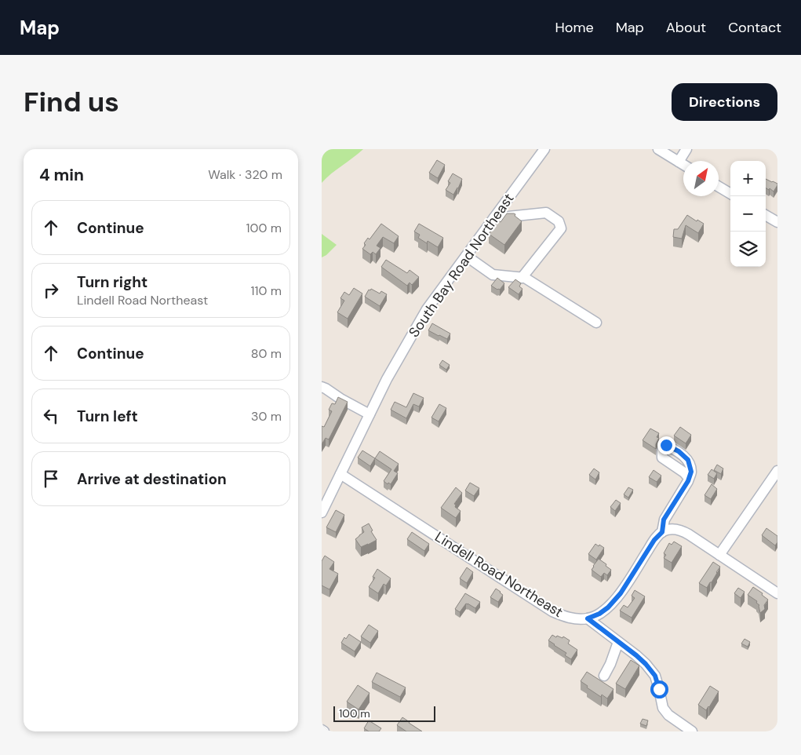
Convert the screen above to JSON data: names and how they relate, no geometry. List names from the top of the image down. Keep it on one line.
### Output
{"streets":{"street":["South Bay Road Northeast","Lindell Road Northeast"]},"crossings":[["South Bay Road Northeast","Lindell Road Northeast"]],"scale_bar":"100 m","north":"top right","page":{"header":"Map","nav":["Home","Map","About","Contact"],"buttons":"Directions","title":"Find us","heading":["4 min","Walk · 320 m"],"map_buttons":["+","−"],"list":[["Continue","100 m"],["Turn right","Lindell Road Northeast","110 m"],["Continue","80 m"],["Turn left","30 m"],"Arrive at destination"],"scale":"100 m"}}
